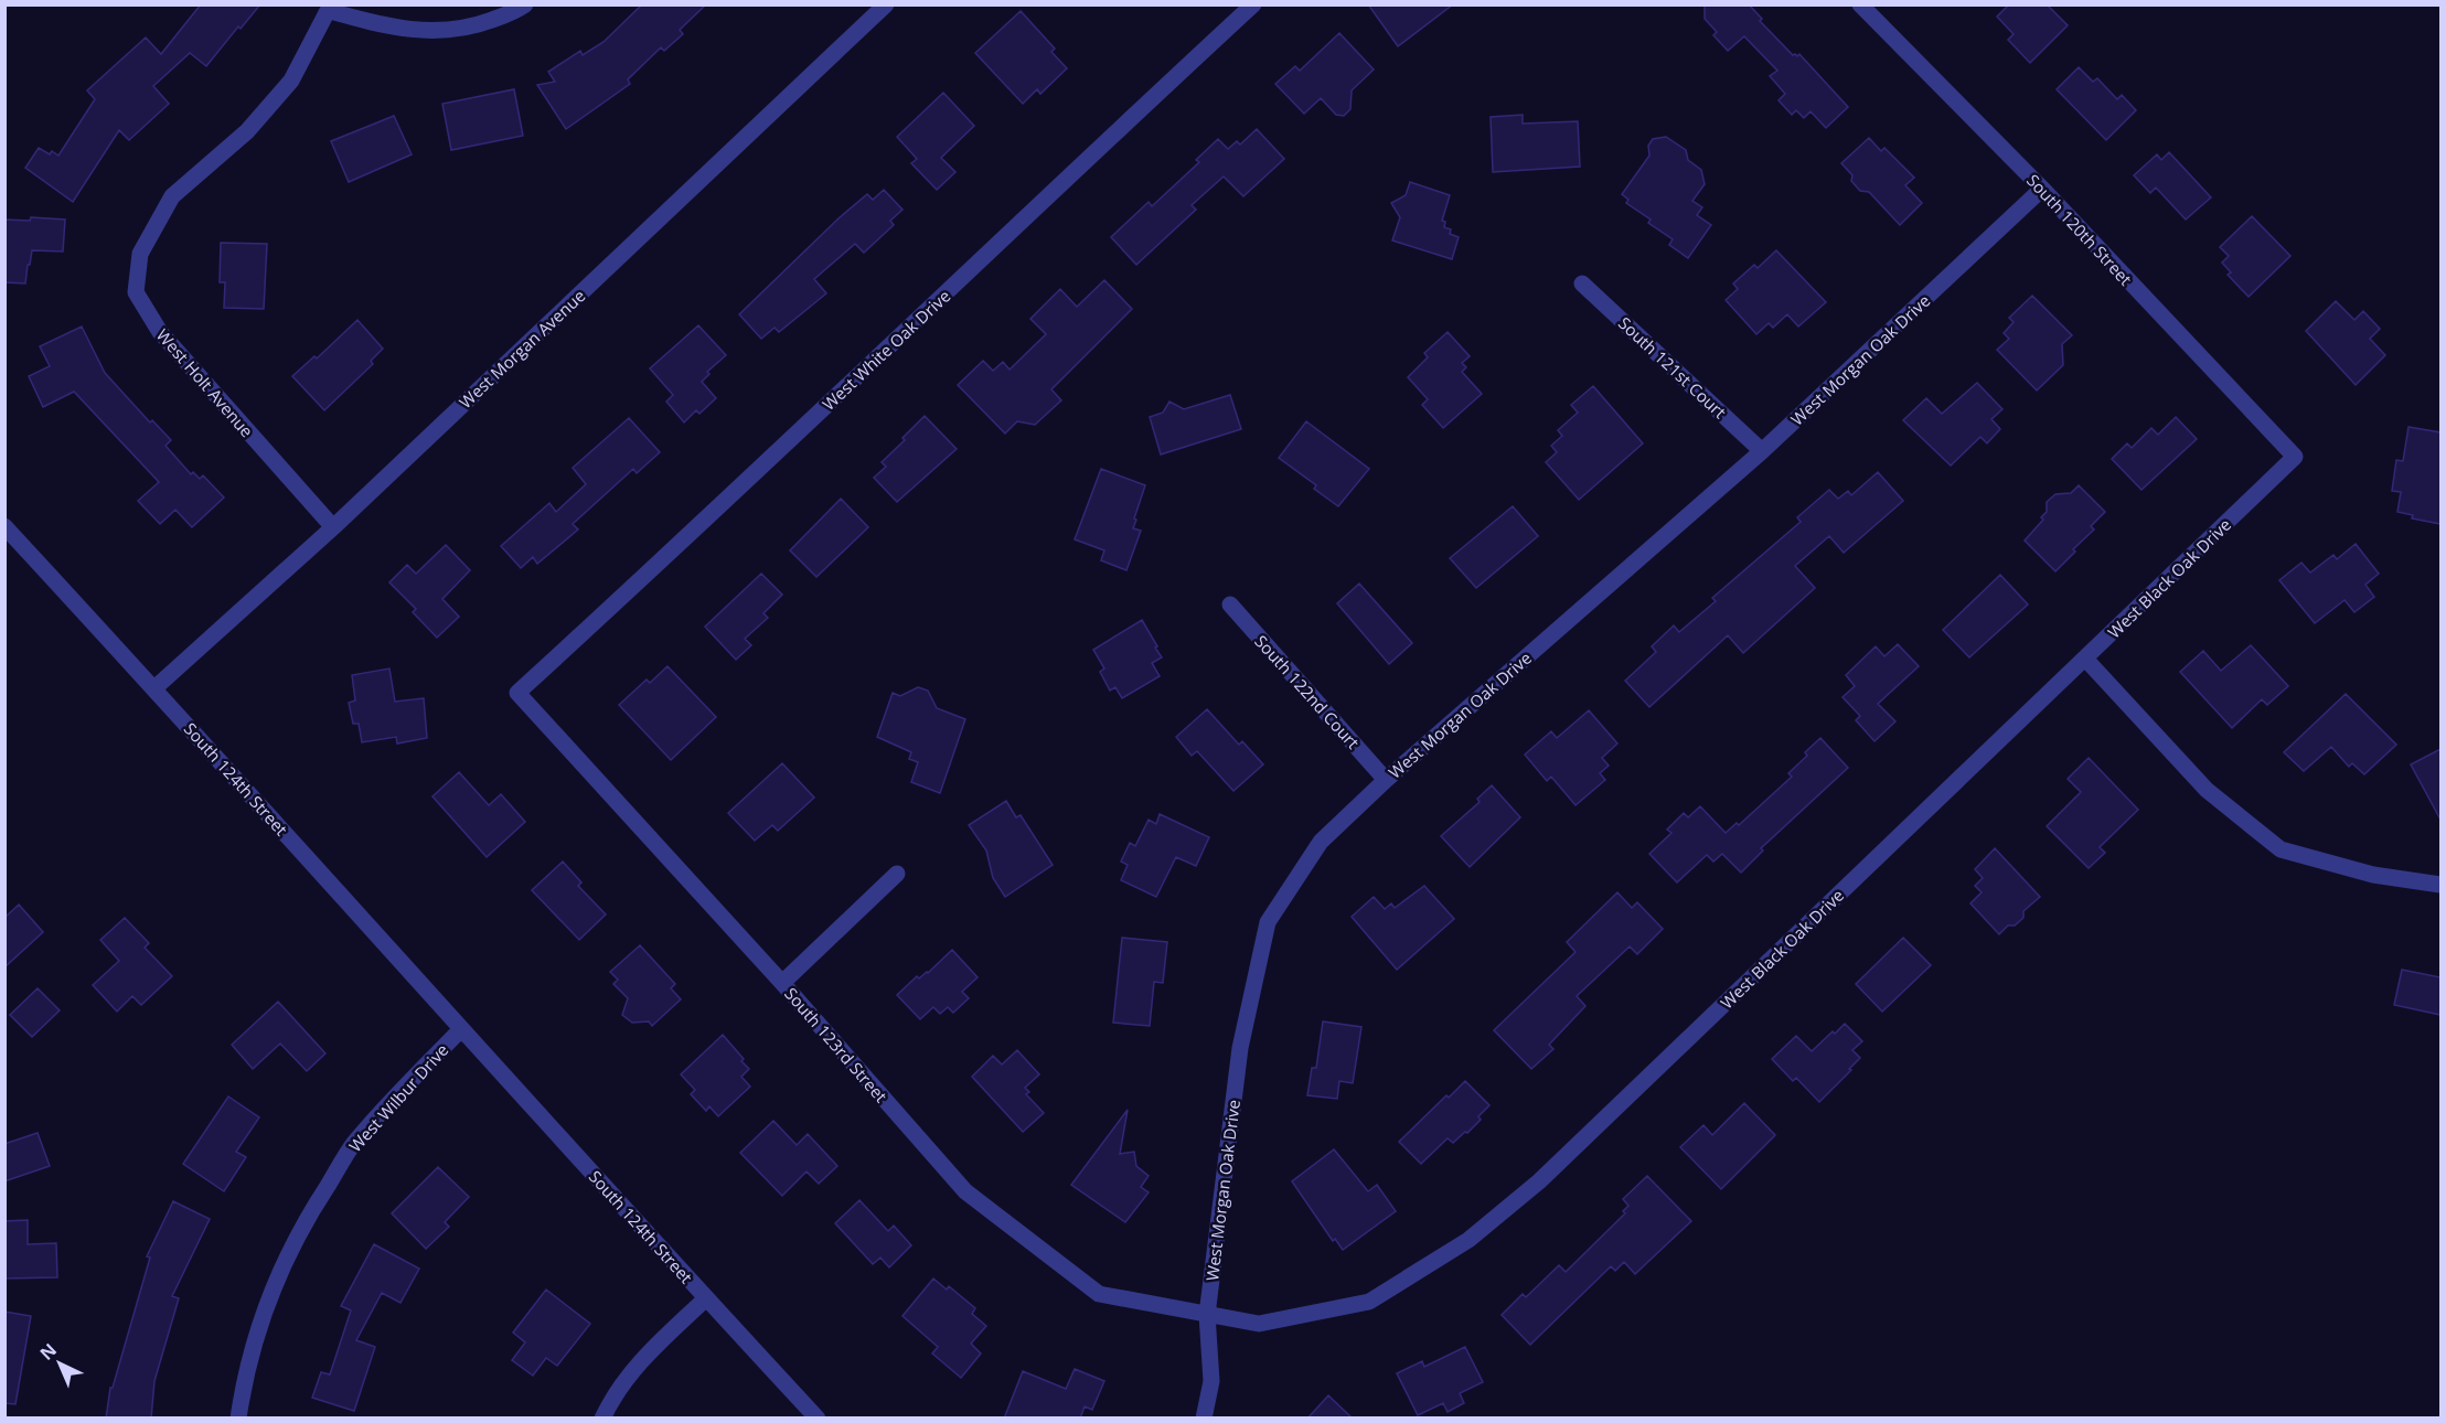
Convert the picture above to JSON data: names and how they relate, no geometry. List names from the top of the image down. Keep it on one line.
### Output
{"streets":{"street":["South 120th Street","West Morgan Avenue","West White Oak Drive","West Morgan Oak Drive","South 121st Court","West Holt Avenue","West Black Oak Drive","South 122nd Court","South 124th Street","South 123rd Street","West Wilbur Drive"]},"crossings":[["South 120th Street","West Morgan Oak Drive"],["South 120th Street","West Black Oak Drive"],["West Morgan Avenue","West Holt Avenue"],["West Morgan Avenue","South 124th Street"],["West White Oak Drive","South 123rd Street"],["West Morgan Oak Drive","South 121st Court"],["West Morgan Oak Drive","West Black Oak Drive"],["West Morgan Oak Drive","South 122nd Court"],["West Morgan Oak Drive","South 123rd Street"],["West Black Oak Drive","South 123rd Street"],["South 124th Street","West Wilbur Drive"]],"north":"top left"}
